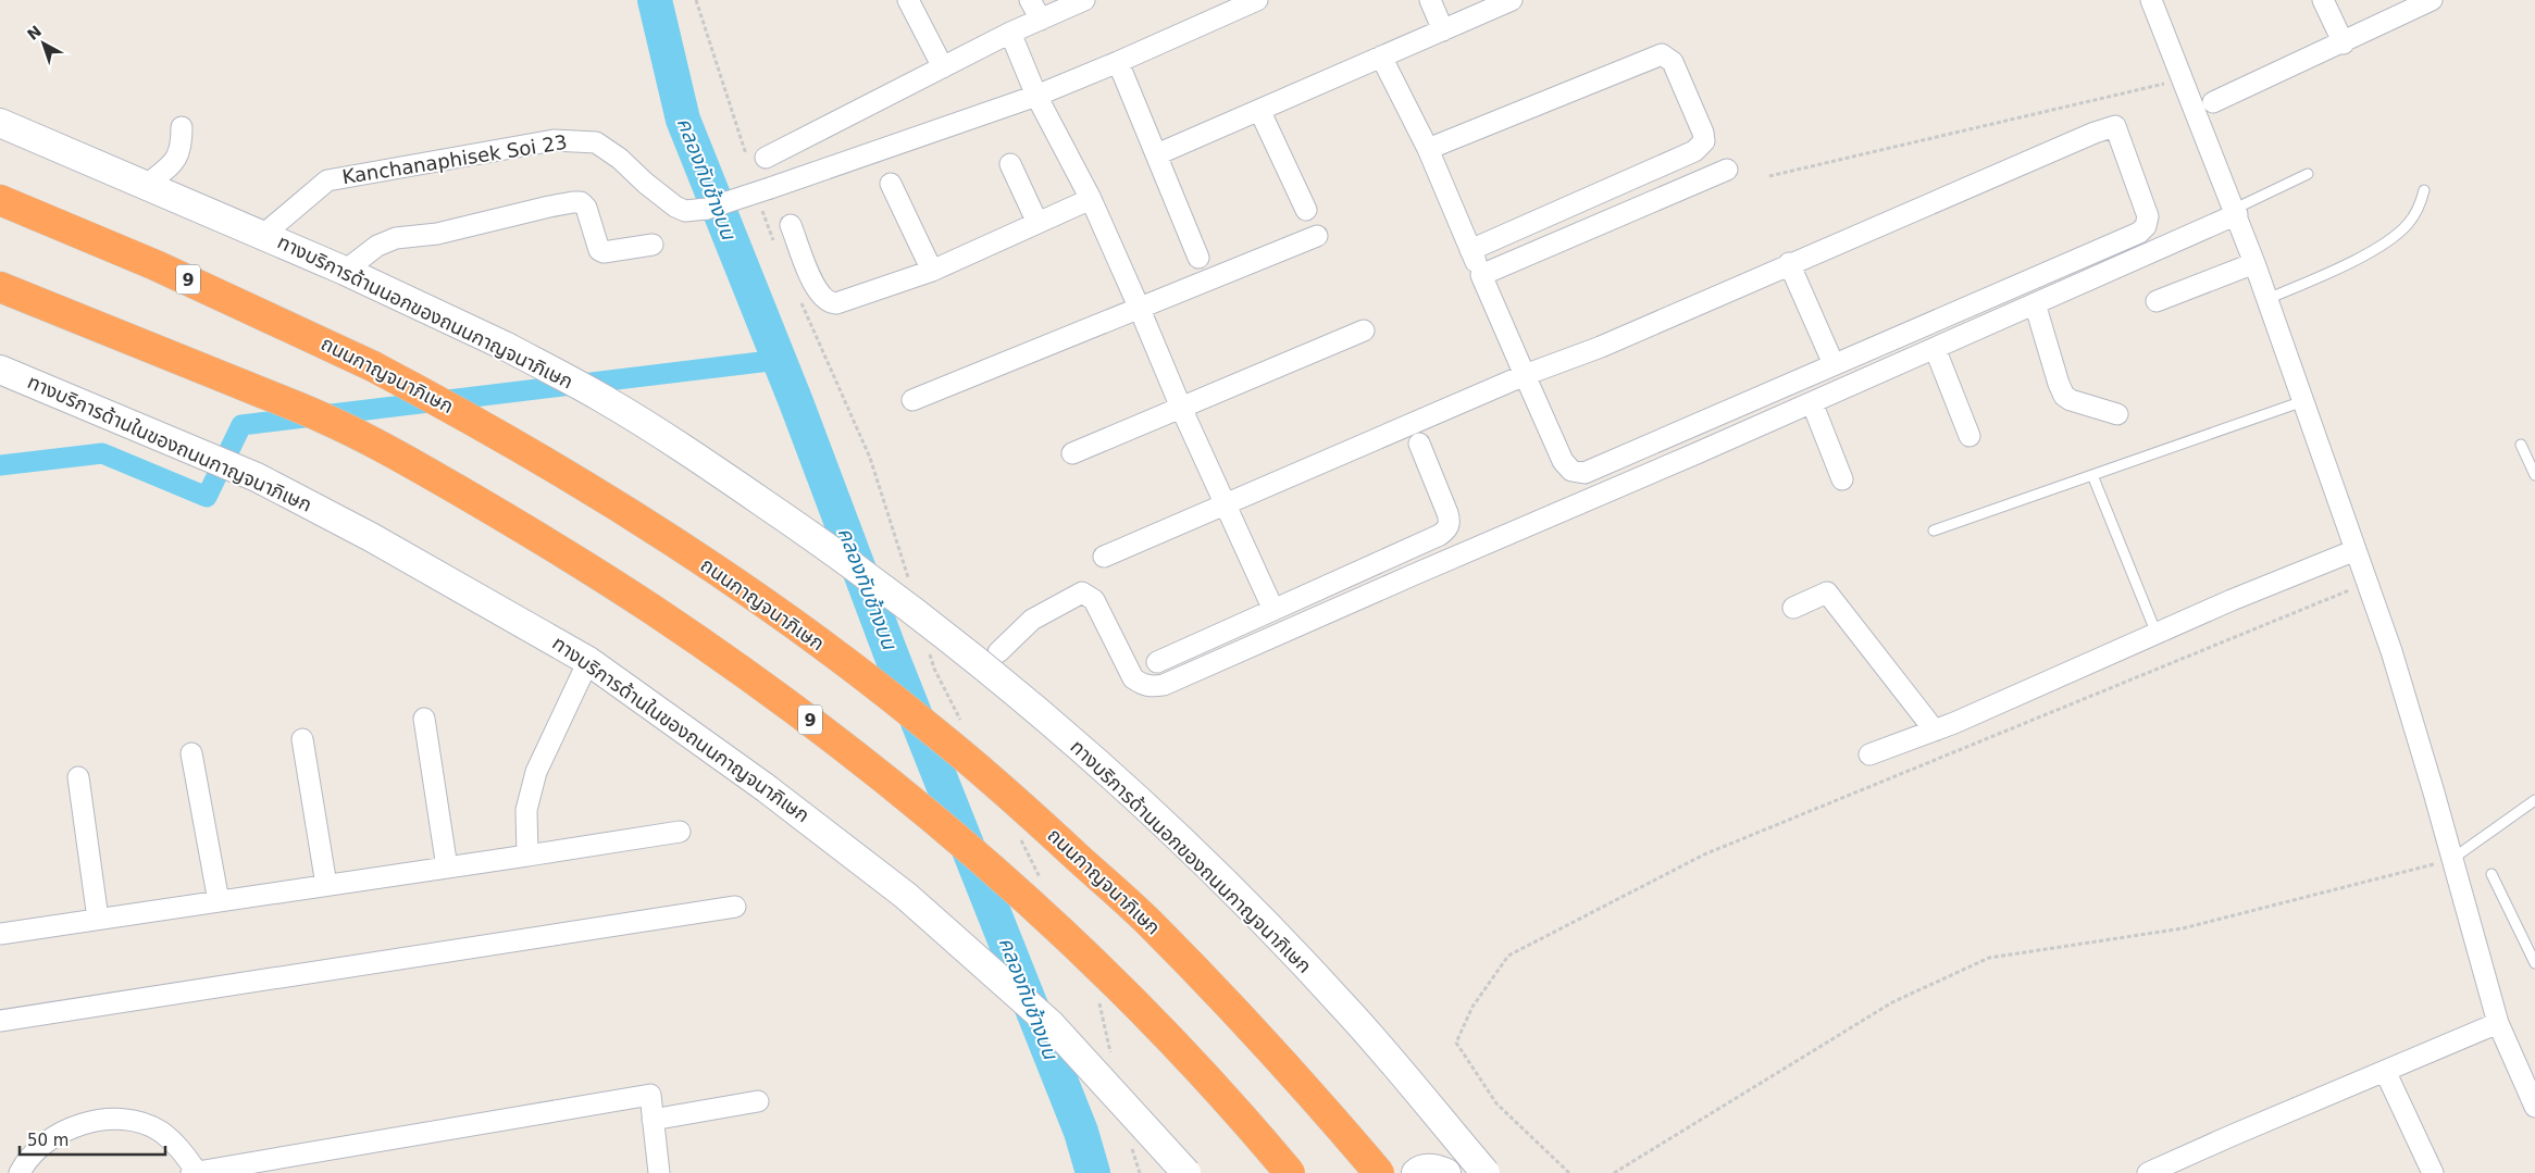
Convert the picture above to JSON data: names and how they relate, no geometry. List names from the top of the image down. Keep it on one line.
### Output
{"streets":{"highway":["9","ถนนกาญจนาภิเษก"],"main road":["ทางบริการด้านนอกของถนนกาญจนาภิเษก","ทางบริการด้านในของถนนกาญจนาภิเษก"],"street":["Kanchanaphisek Soi 23"]},"crossings":[["Kanchanaphisek Soi 23","ทางบริการด้านนอกของถนนกาญจนาภิเษก"]],"water":["คลองทับช้างบน"],"scale_bar":"50 m","north":"top left"}
